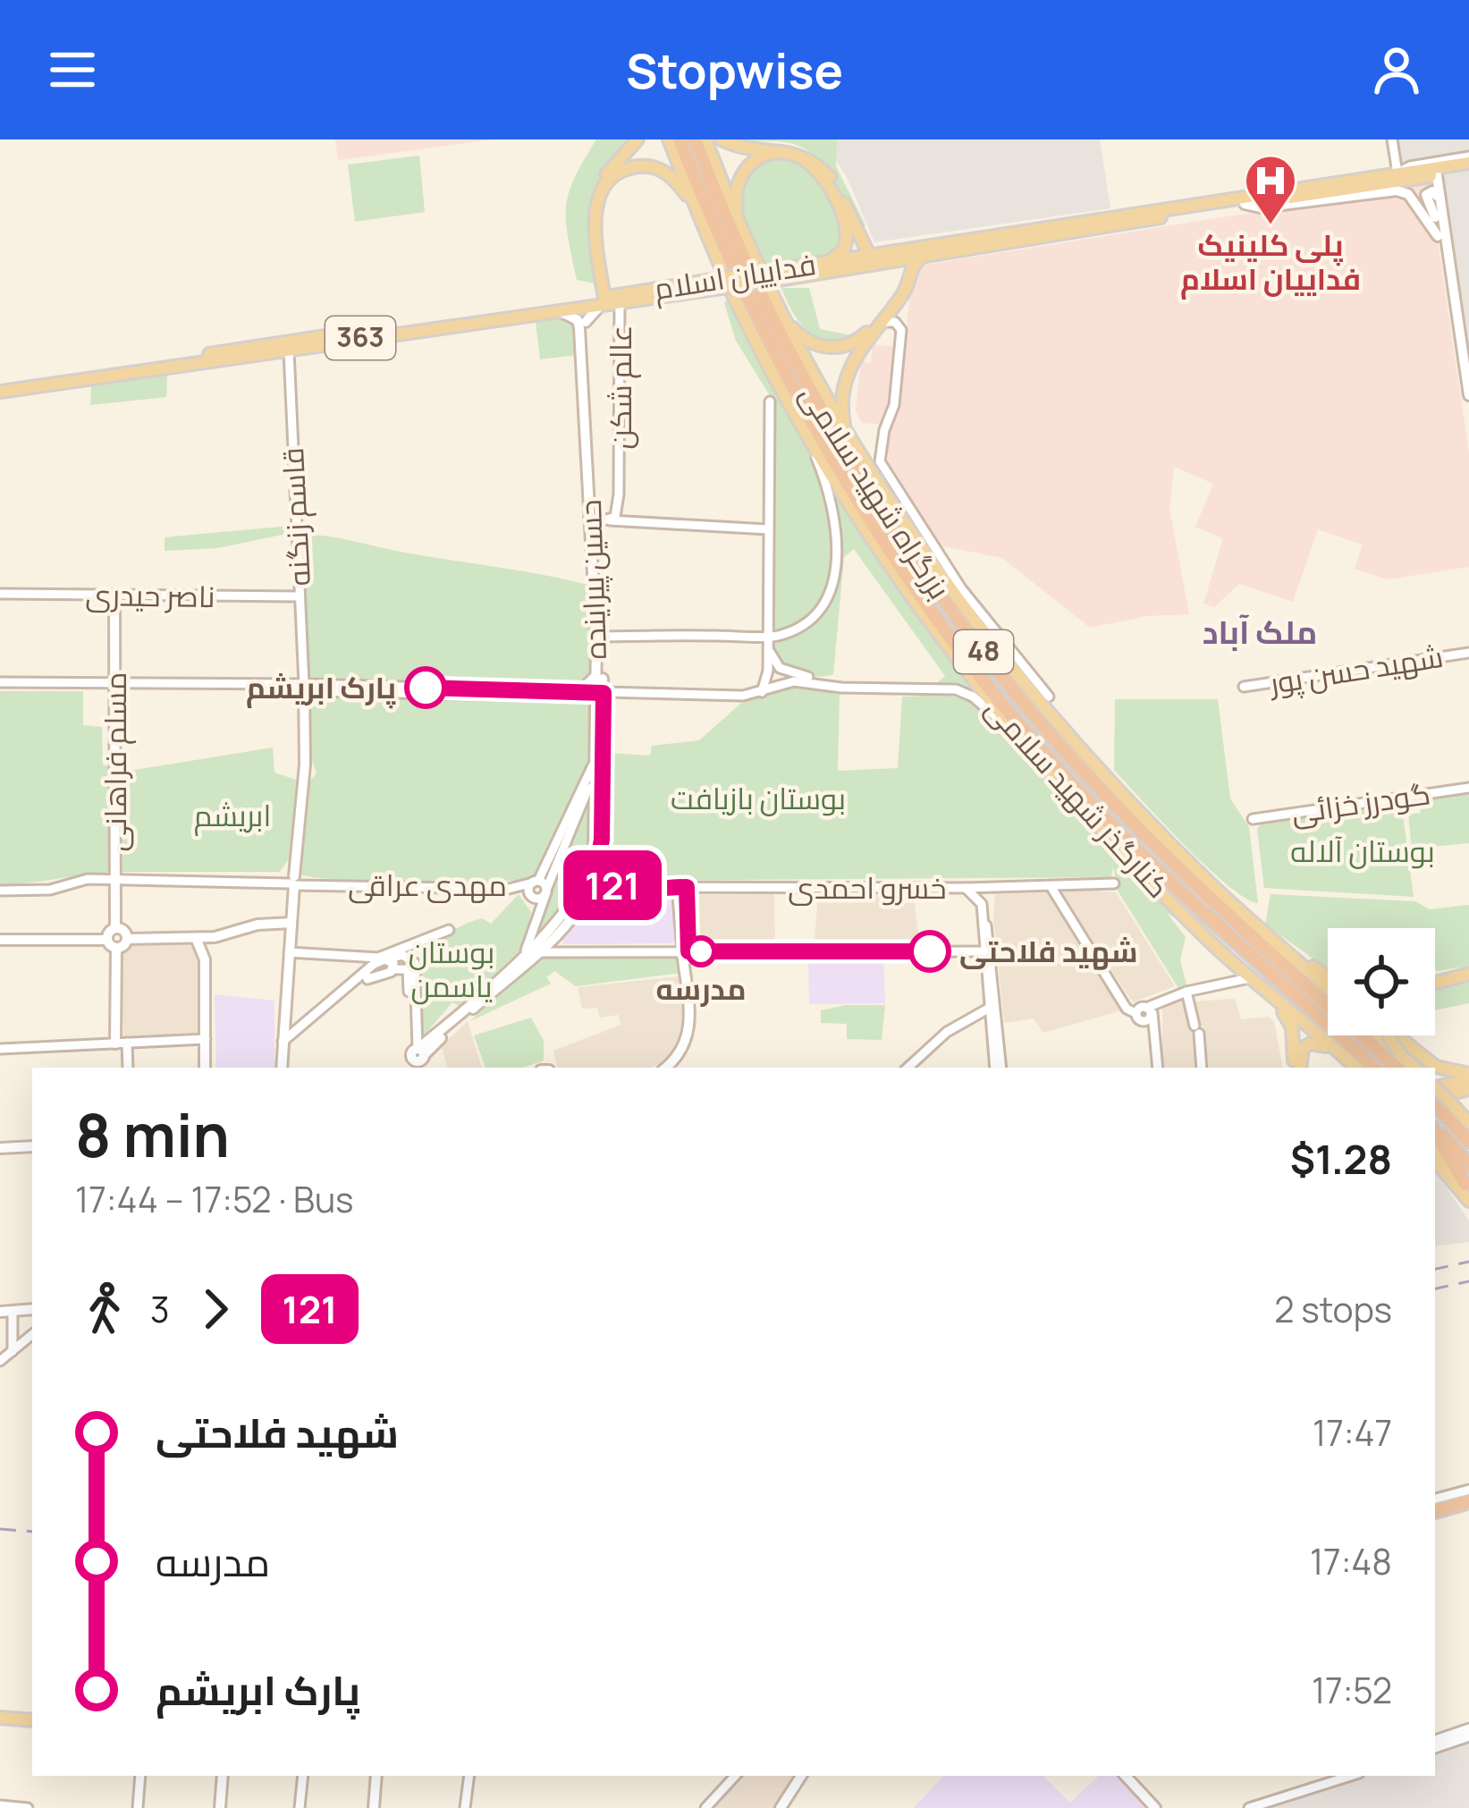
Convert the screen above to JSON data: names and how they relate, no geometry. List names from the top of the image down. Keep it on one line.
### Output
{"streets":{"highway":["بزرگراه شهید سلامی","48"],"main road":["فداییان اسلام","363","حسین پیراینده","مسلم فراهانی","کنارگذر شهید سلامی"],"street":["عالم شکن","قاسم زنگنه","ناصر حیدری","شهید حسن پور","گودرز خزائی","مهدی عراقی","خسرو احمدی"]},"crossings":[["فداییان اسلام","عالم شکن"],["فداییان اسلام","قاسم زنگنه"],["عالم شکن","حسین پیراینده"],["قاسم زنگنه","ناصر حیدری"],["حسین پیراینده","خسرو احمدی"],["ناصر حیدری","مسلم فراهانی"]],"districts":["ملک آباد"],"parks":["بوستان بازیافت","ابریشم","بوستان آلاله","بوستان یاسمن"],"places":{"hospital":["پلی کلینیک فداییان اسلام"],"other":["پارک ابریشم","مدرسه","شهید فلاحتی"]},"lines":["bus line 121"],"page":{"header":"Stopwise","on_map":"121","heading":["8 min","17:44 – 17:52 · Bus","$1.28"],"legs":["3","121","2 stops"],"list":[{"name":"شهید فلاحتی","value":"17:47"},{"name":"مدرسه","value":"17:48"},{"name":"پارک ابریشم","value":"17:52"}]}}
